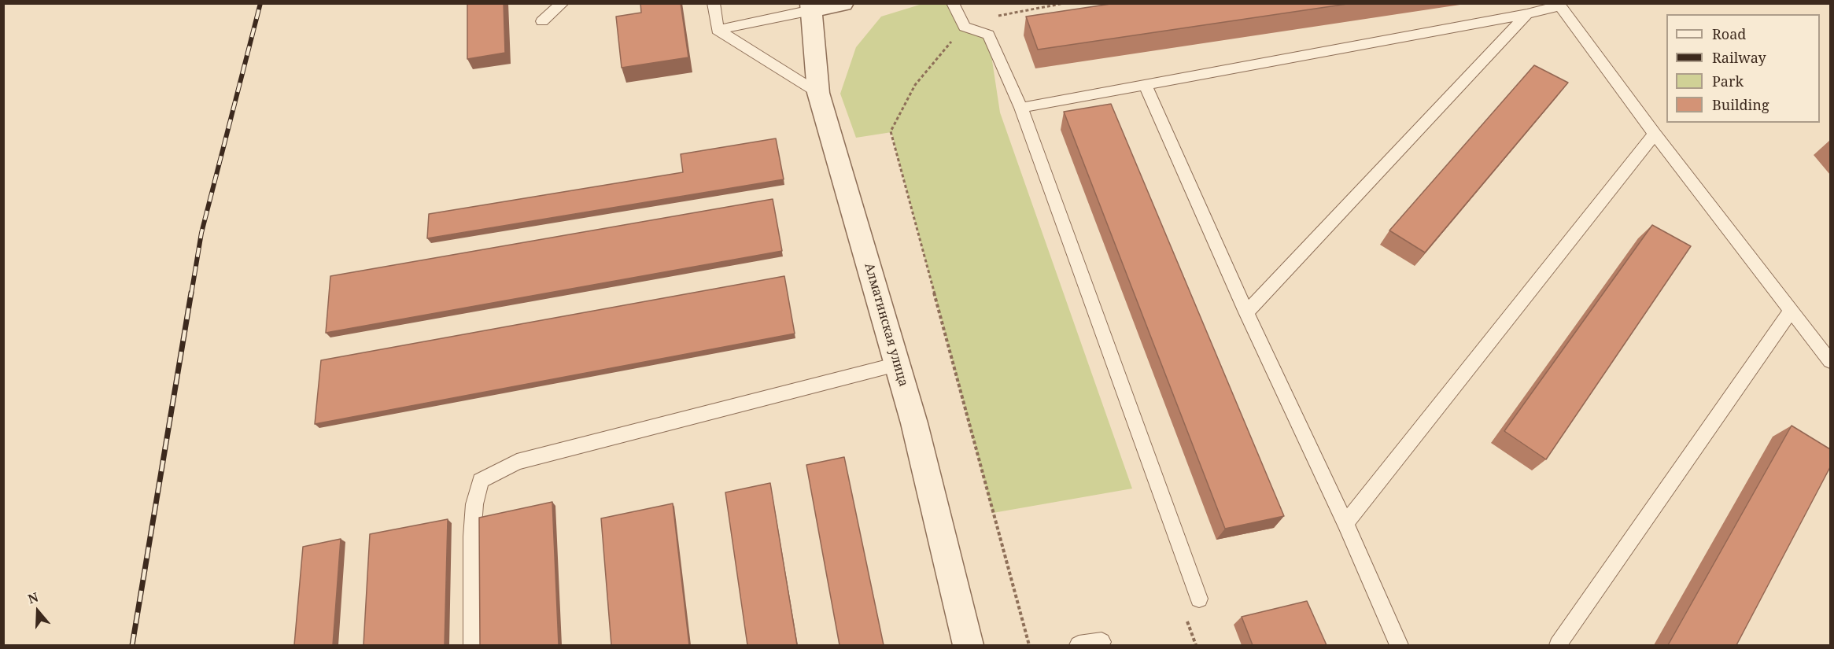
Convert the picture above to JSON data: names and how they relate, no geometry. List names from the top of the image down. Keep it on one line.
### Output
{"streets":{"street":["Алматинская улица"]},"legend":["Road","Railway","Park","Building"],"north":"top"}
